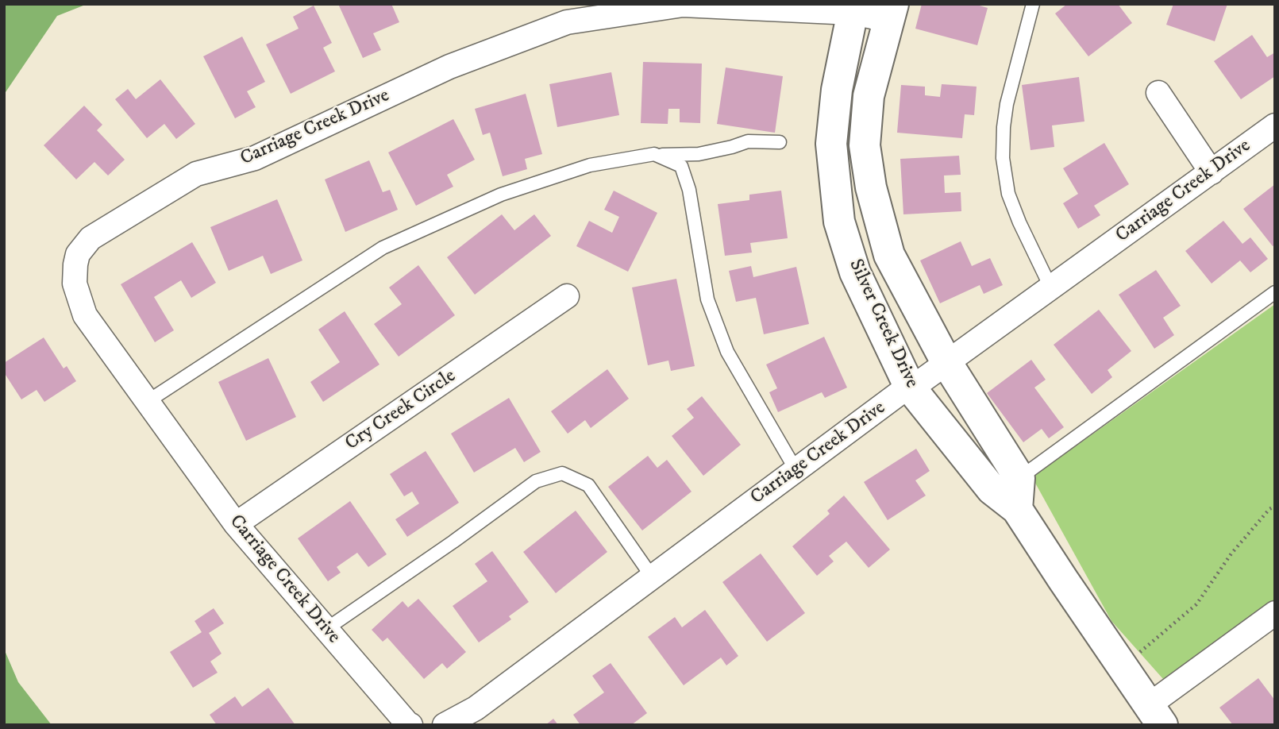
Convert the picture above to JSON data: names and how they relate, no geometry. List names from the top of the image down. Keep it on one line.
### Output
{"streets":{"street":["Carriage Creek Drive","Silver Creek Drive","Cry Creek Circle"]},"crossings":[["Carriage Creek Drive","Silver Creek Drive"],["Carriage Creek Drive","Cry Creek Circle"]]}
